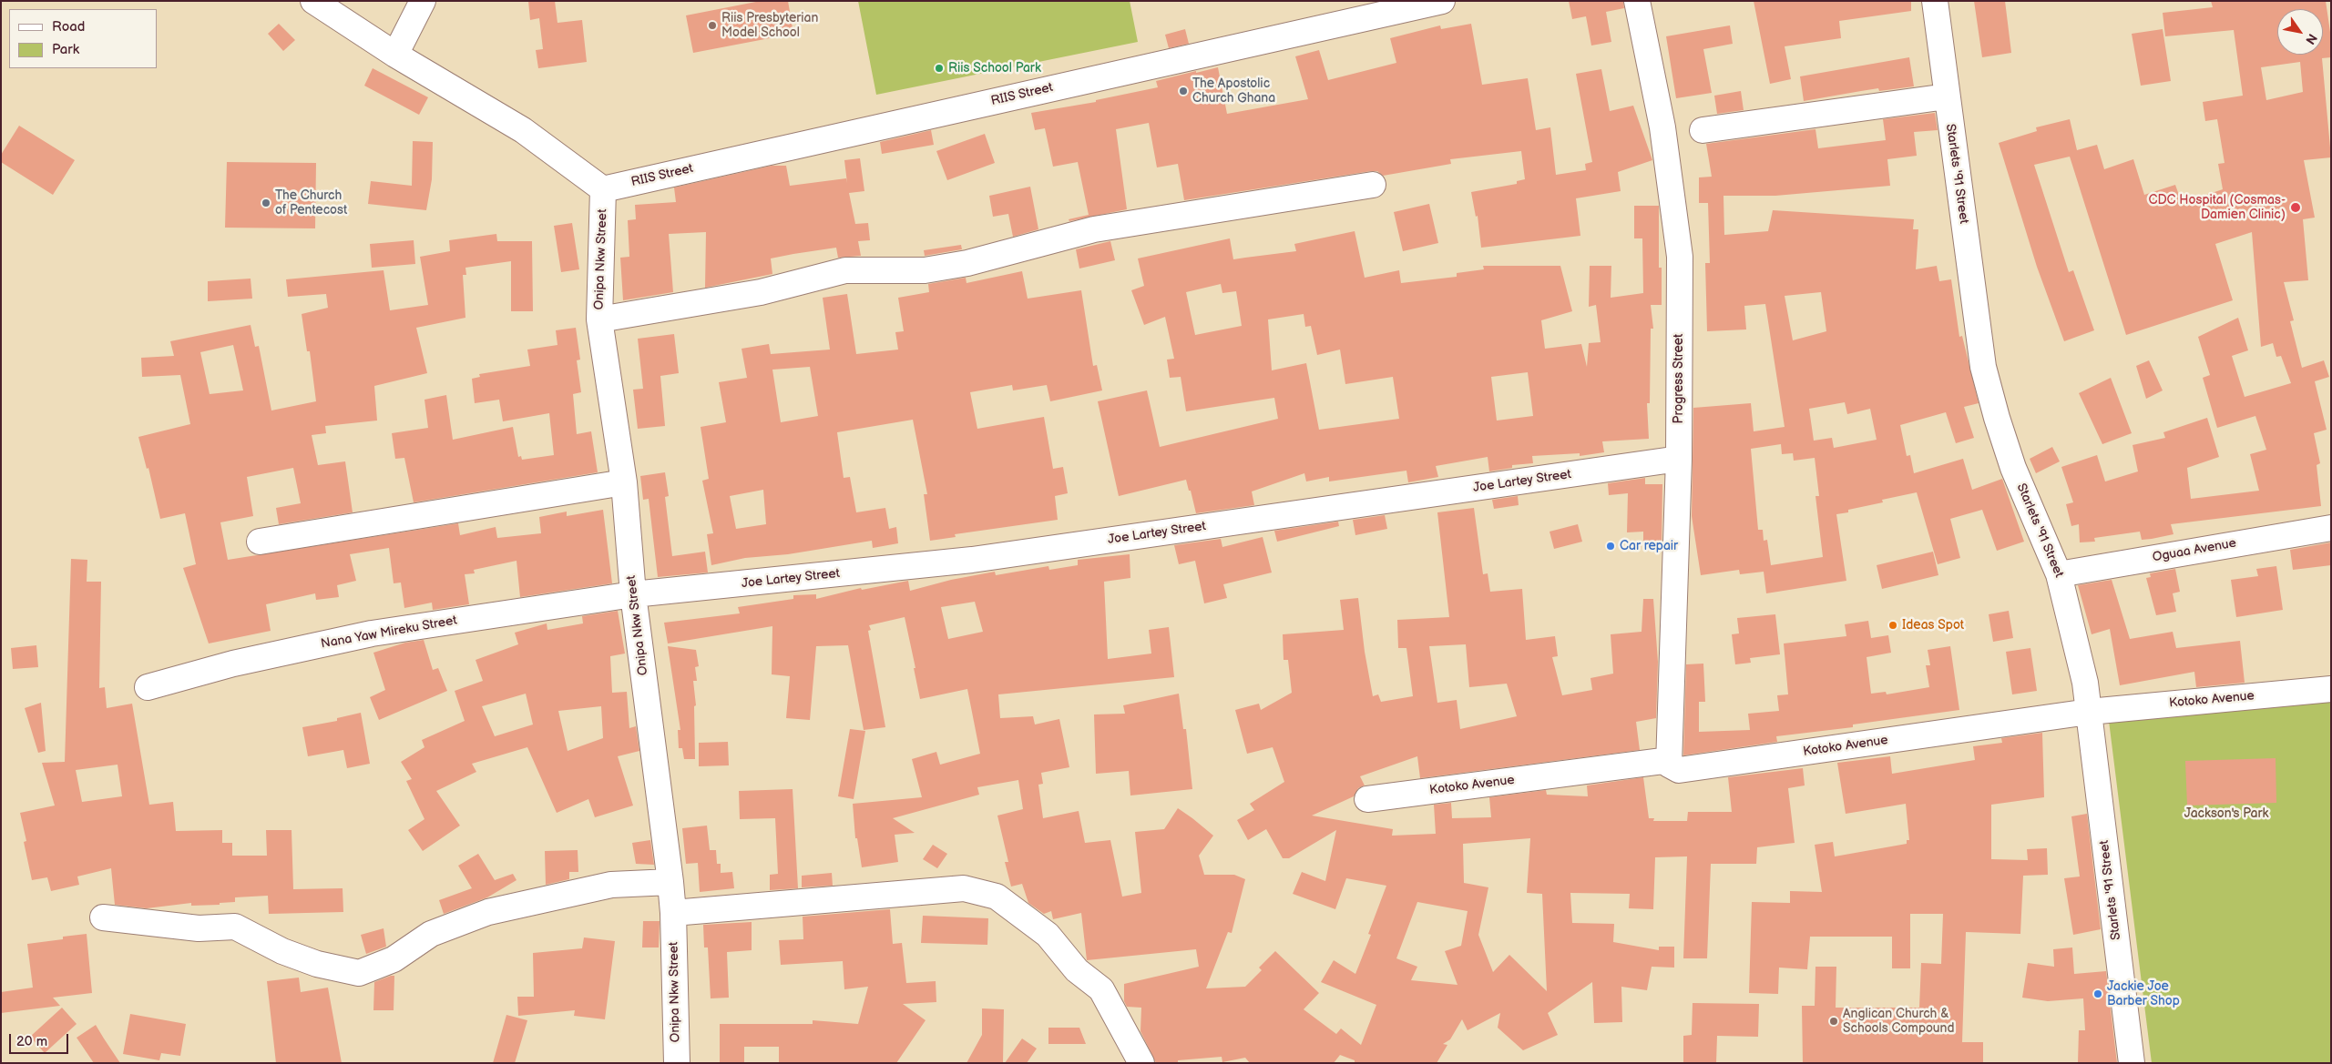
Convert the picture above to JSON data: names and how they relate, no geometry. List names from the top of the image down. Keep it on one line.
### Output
{"streets":{"street":["RIIS Street","Starlets '91 Street","Onipa Nkw Street","Progress Street","Joe Lartey Street","Oguaa Avenue","Nana Yaw Mireku Street","Kotoko Avenue"]},"crossings":[["RIIS Street","Onipa Nkw Street"],["Starlets '91 Street","Oguaa Avenue"],["Starlets '91 Street","Kotoko Avenue"],["Onipa Nkw Street","Joe Lartey Street"],["Onipa Nkw Street","Nana Yaw Mireku Street"],["Progress Street","Joe Lartey Street"],["Progress Street","Kotoko Avenue"],["Joe Lartey Street","Nana Yaw Mireku Street"]],"parks":["Jackson's Park"],"places":["Riis Presbyterian Model School","Riis School Park","The Apostolic Church Ghana","The Church of Pentecost","CDC Hospital (Cosmas- Damien Clinic)","Car repair","Ideas Spot","Jackie Joe Barber Shop","Anglican Church & Schools Compound"],"legend":["Road","Park"],"scale_bar":"20 m","north":"bottom right"}
